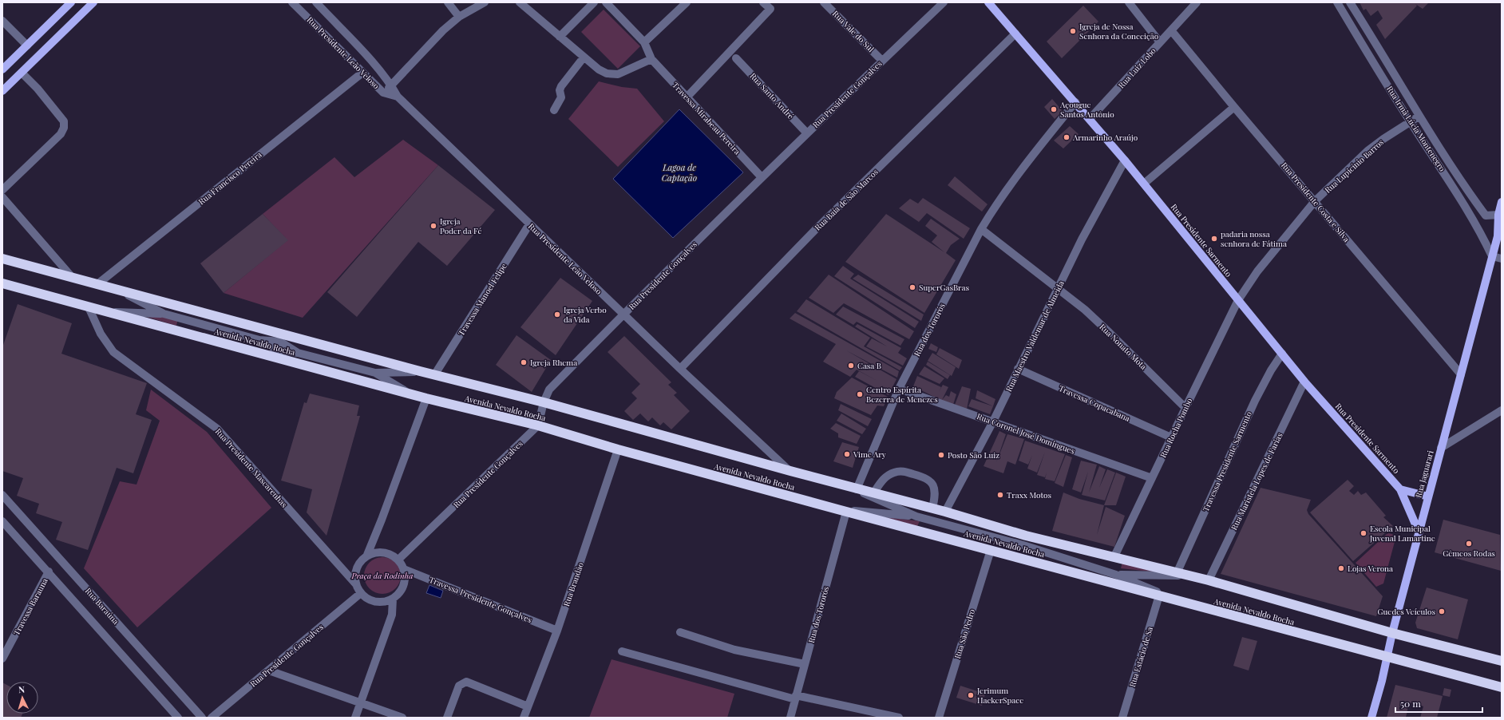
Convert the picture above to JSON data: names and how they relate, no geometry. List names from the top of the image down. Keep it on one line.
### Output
{"streets":{"highway":["Avenida Nevaldo Rocha"],"main road":["Rua Presidente Sarmento","Rua Jaguarari"],"street":["Rua Vale do Sul","Rua Presidente Leão Veloso","Rua Luiz Lobo","Rua Presidente Gonçalves","Rua Santo André","Travessa Mirabeau Pereira","Rua Irmã Lúcia Montenegro","Rua Lupicínio Barros","Rua Francisco Pereira","Rua Baía de São Marcos","Rua Presidente Costa e Silva","Travessa Manoel Felipe","Rua dos Tororós","Rua Maestro Valdemar de Almeida","Rua Nonato Mota","Travessa Copacabana","Rua Rocha Pombo","Rua Coronel José Domingues","Travessa Presidente Sarmento","Rua Presidente Mascarenhas","Rua Maristela Lopes de Farias","Rua Brandâo","Travessa Presidente Gonçalves","Rua Baraúna","Travessa Barauna","Rua São Pedro","Rua Estácio de Sa"]},"crossings":[["Rua Vale do Sul","Rua Presidente Gonçalves"],["Rua Presidente Leão Veloso","Rua Presidente Gonçalves"],["Rua Presidente Leão Veloso","Rua Francisco Pereira"],["Rua Presidente Leão Veloso","Rua Baía de São Marcos"],["Rua Presidente Leão Veloso","Travessa Manoel Felipe"],["Rua Presidente Leão Veloso","Avenida Nevaldo Rocha"],["Rua Luiz Lobo","Rua Presidente Costa e Silva"],["Rua Luiz Lobo","Rua Presidente Sarmento"],["Rua Presidente Gonçalves","Rua Santo André"],["Rua Presidente Gonçalves","Travessa Mirabeau Pereira"],["Rua Presidente Gonçalves","Avenida Nevaldo Rocha"],["Rua Presidente Gonçalves","Rua Presidente Mascarenhas"],["Rua Presidente Gonçalves","Travessa Presidente Gonçalves"],["Rua Irmã Lúcia Montenegro","Rua Lupicínio Barros"],["Rua Irmã Lúcia Montenegro","Rua Jaguarari"],["Rua Lupicínio Barros","Rua Presidente Costa e Silva"],["Rua Lupicínio Barros","Rua Presidente Sarmento"],["Rua Lupicínio Barros","Rua Rocha Pombo"],["Rua Francisco Pereira","Avenida Nevaldo Rocha"],["Rua Baía de São Marcos","Rua Presidente Sarmento"],["Rua Presidente Costa e Silva","Rua Jaguarari"],["Rua Presidente Sarmento","Rua dos Tororós"],["Rua Presidente Sarmento","Rua Maestro Valdemar de Almeida"],["Rua Presidente Sarmento","Rua Rocha Pombo"],["Rua Presidente Sarmento","Travessa Presidente Sarmento"],["Rua Presidente Sarmento","Rua Jaguarari"],["Rua Presidente Sarmento","Rua Maristela Lopes de Farias"],["Travessa Manoel Felipe","Avenida Nevaldo Rocha"],["Rua dos Tororós","Avenida Nevaldo Rocha"],["Rua dos Tororós","Rua Nonato Mota"],["Rua dos Tororós","Rua Coronel José Domingues"],["Rua Maestro Valdemar de Almeida","Avenida Nevaldo Rocha"],["Rua Maestro Valdemar de Almeida","Rua Nonato Mota"],["Rua Maestro Valdemar de Almeida","Travessa Copacabana"],["Rua Maestro Valdemar de Almeida","Rua Coronel José Domingues"],["Avenida Nevaldo Rocha","Rua Rocha Pombo"],["Avenida Nevaldo Rocha","Travessa Presidente Sarmento"],["Avenida Nevaldo Rocha","Rua Presidente Mascarenhas"],["Avenida Nevaldo Rocha","Rua Jaguarari"],["Avenida Nevaldo Rocha","Rua Maristela Lopes de Farias"],["Avenida Nevaldo Rocha","Rua Brandâo"],["Avenida Nevaldo Rocha","Rua São Pedro"],["Avenida Nevaldo Rocha","Rua Estácio de Sa"],["Rua Nonato Mota","Rua Rocha Pombo"],["Travessa Copacabana","Rua Rocha Pombo"],["Rua Rocha Pombo","Rua Coronel José Domingues"],["Rua Presidente Mascarenhas","Travessa Presidente Gonçalves"],["Rua Brandâo","Travessa Presidente Gonçalves"]],"water":["Lagoa de Captação"],"parks":["Praça da Rodinha"],"places":["Igreja de Nossa Senhora da Conceição","Açougue Santos Antônio","Armarinho Araújo","Igreja Poder da Fé","padaria nossa senhora de Fátima","SuperGasBras","Igreja Verbo da Vida","Igreja Rhema","Casa B","Centro Espírita Bezerra de Menezes","Vime Ary","Posto São Luiz","Traxx Motos","Escola Municipal Juvenal Lamartine","Gêmeos Rodas","Lojas Verona","Guedes Veículos","Jerimum HackerSpace"],"scale_bar":"50 m","north":"top"}
